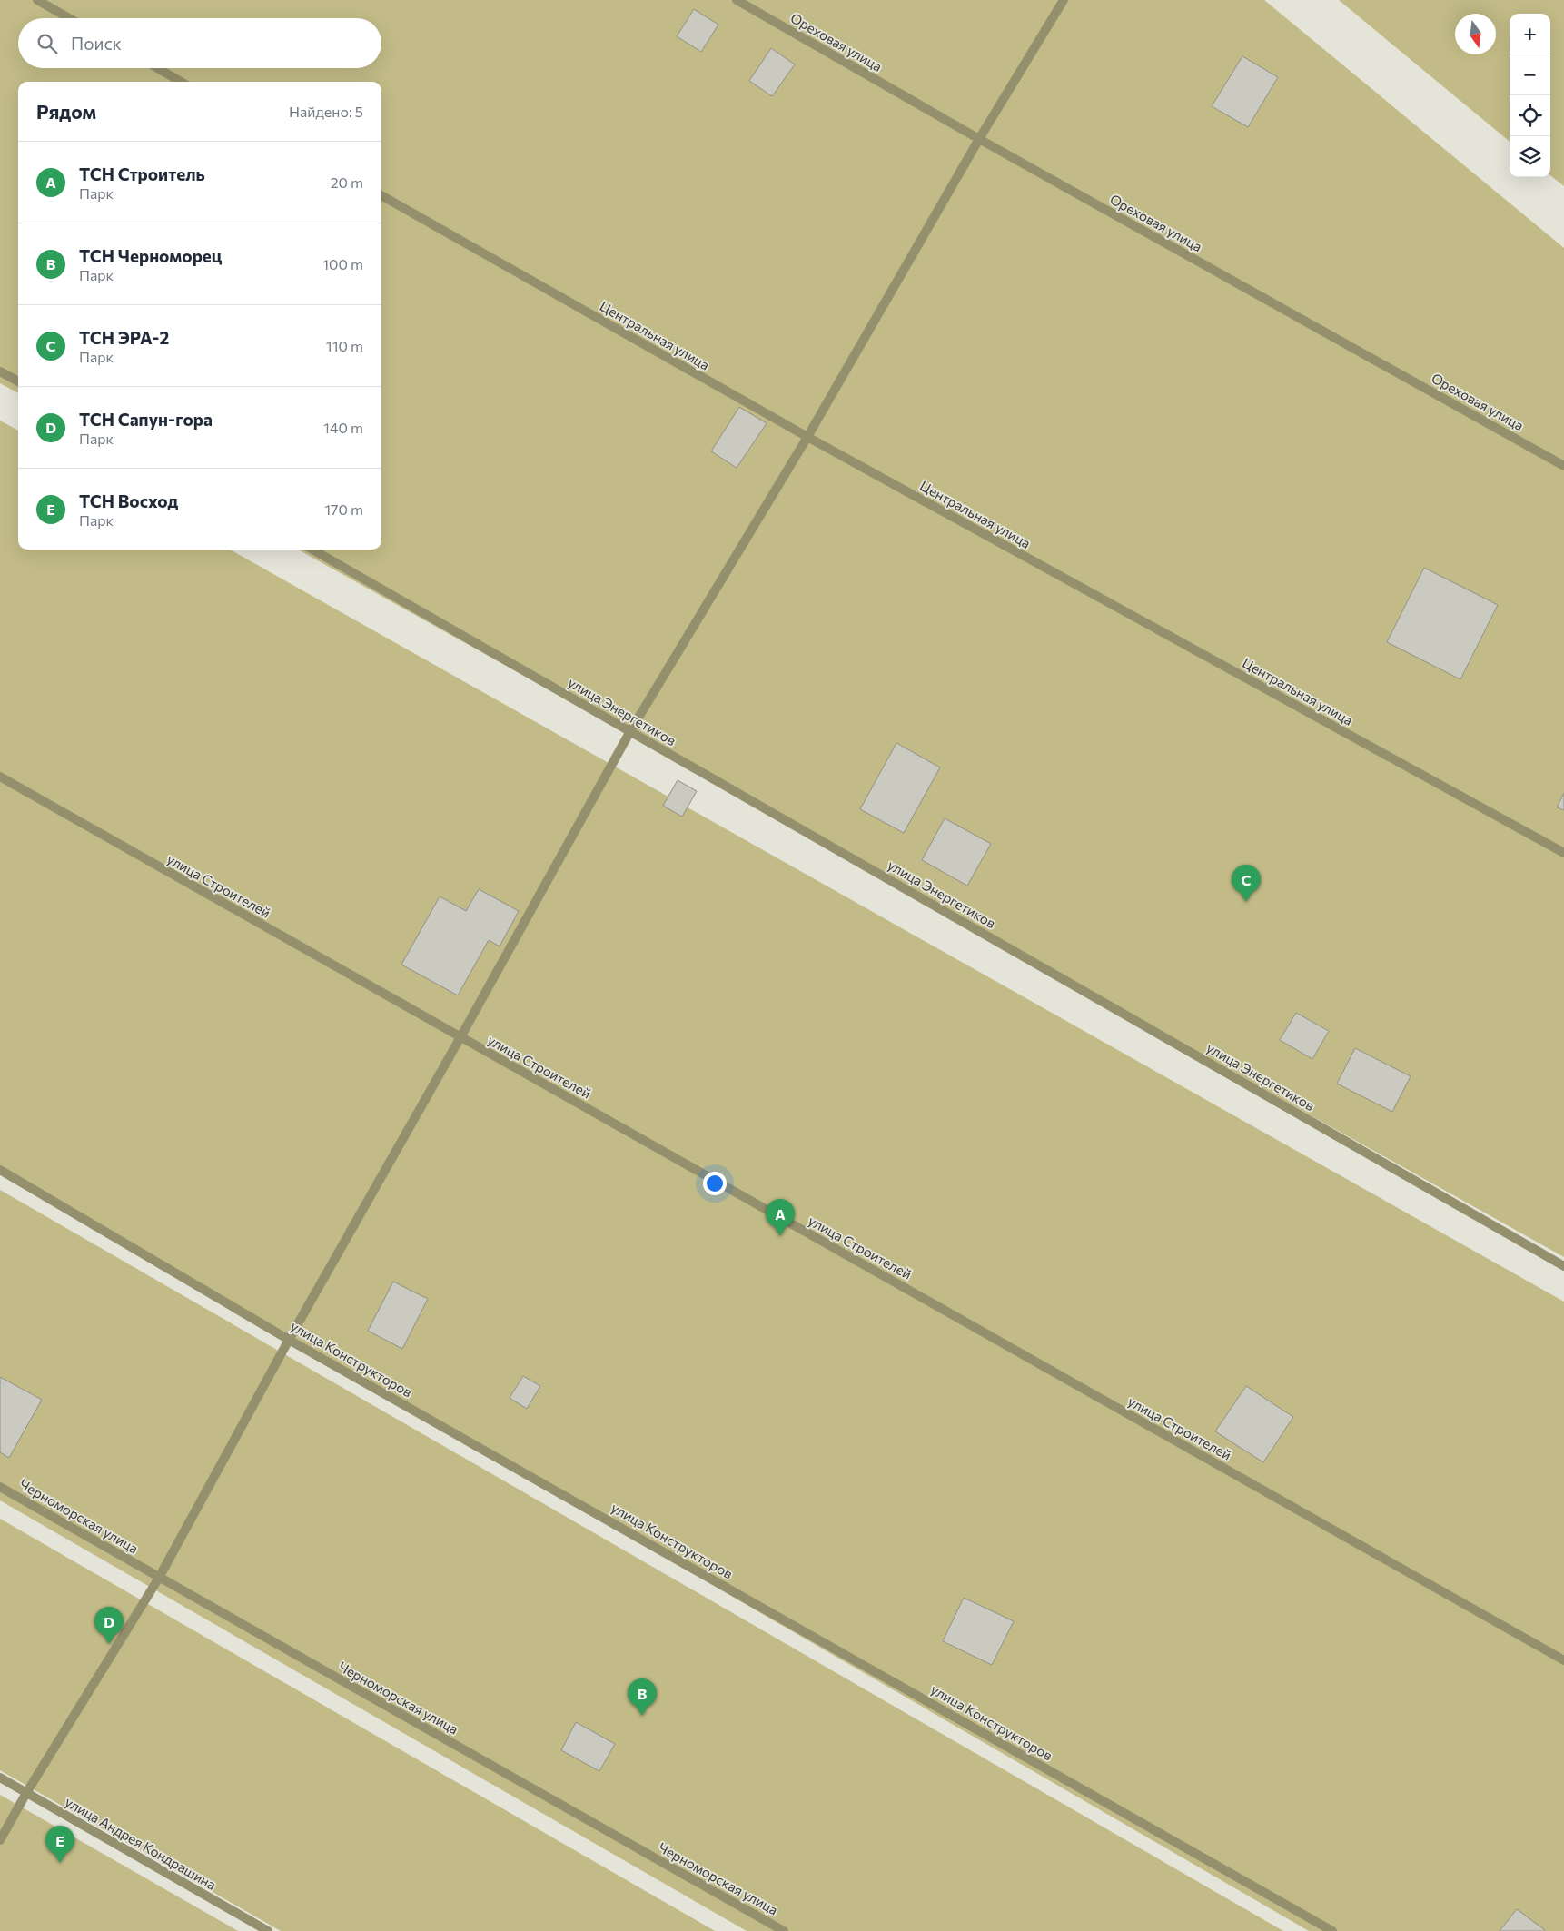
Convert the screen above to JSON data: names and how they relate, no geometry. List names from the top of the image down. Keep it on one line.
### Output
{"streets":{"lane":["Ореховая улица","Центральная улица","улица Энергетиков","улица Строителей","улица Конструкторов","Черноморская улица","улица Андрея Кондрашина"]},"north":"bottom","page":{"map_buttons":["+","−"],"search":"Поиск","heading":["Рядом","Найдено: 5"],"list":[{"mark":"A","name":"ТСН Строитель","note":"Парк","value":"20 m"},{"mark":"B","name":"ТСН Черноморец","note":"Парк","value":"100 m"},{"mark":"C","name":"ТСН ЭРА-2","note":"Парк","value":"110 m"},{"mark":"D","name":"ТСН Сапун-гора","note":"Парк","value":"140 m"},{"mark":"E","name":"ТСН Восход","note":"Парк","value":"170 m"}],"pins":["C","A","D","B","E"]}}
